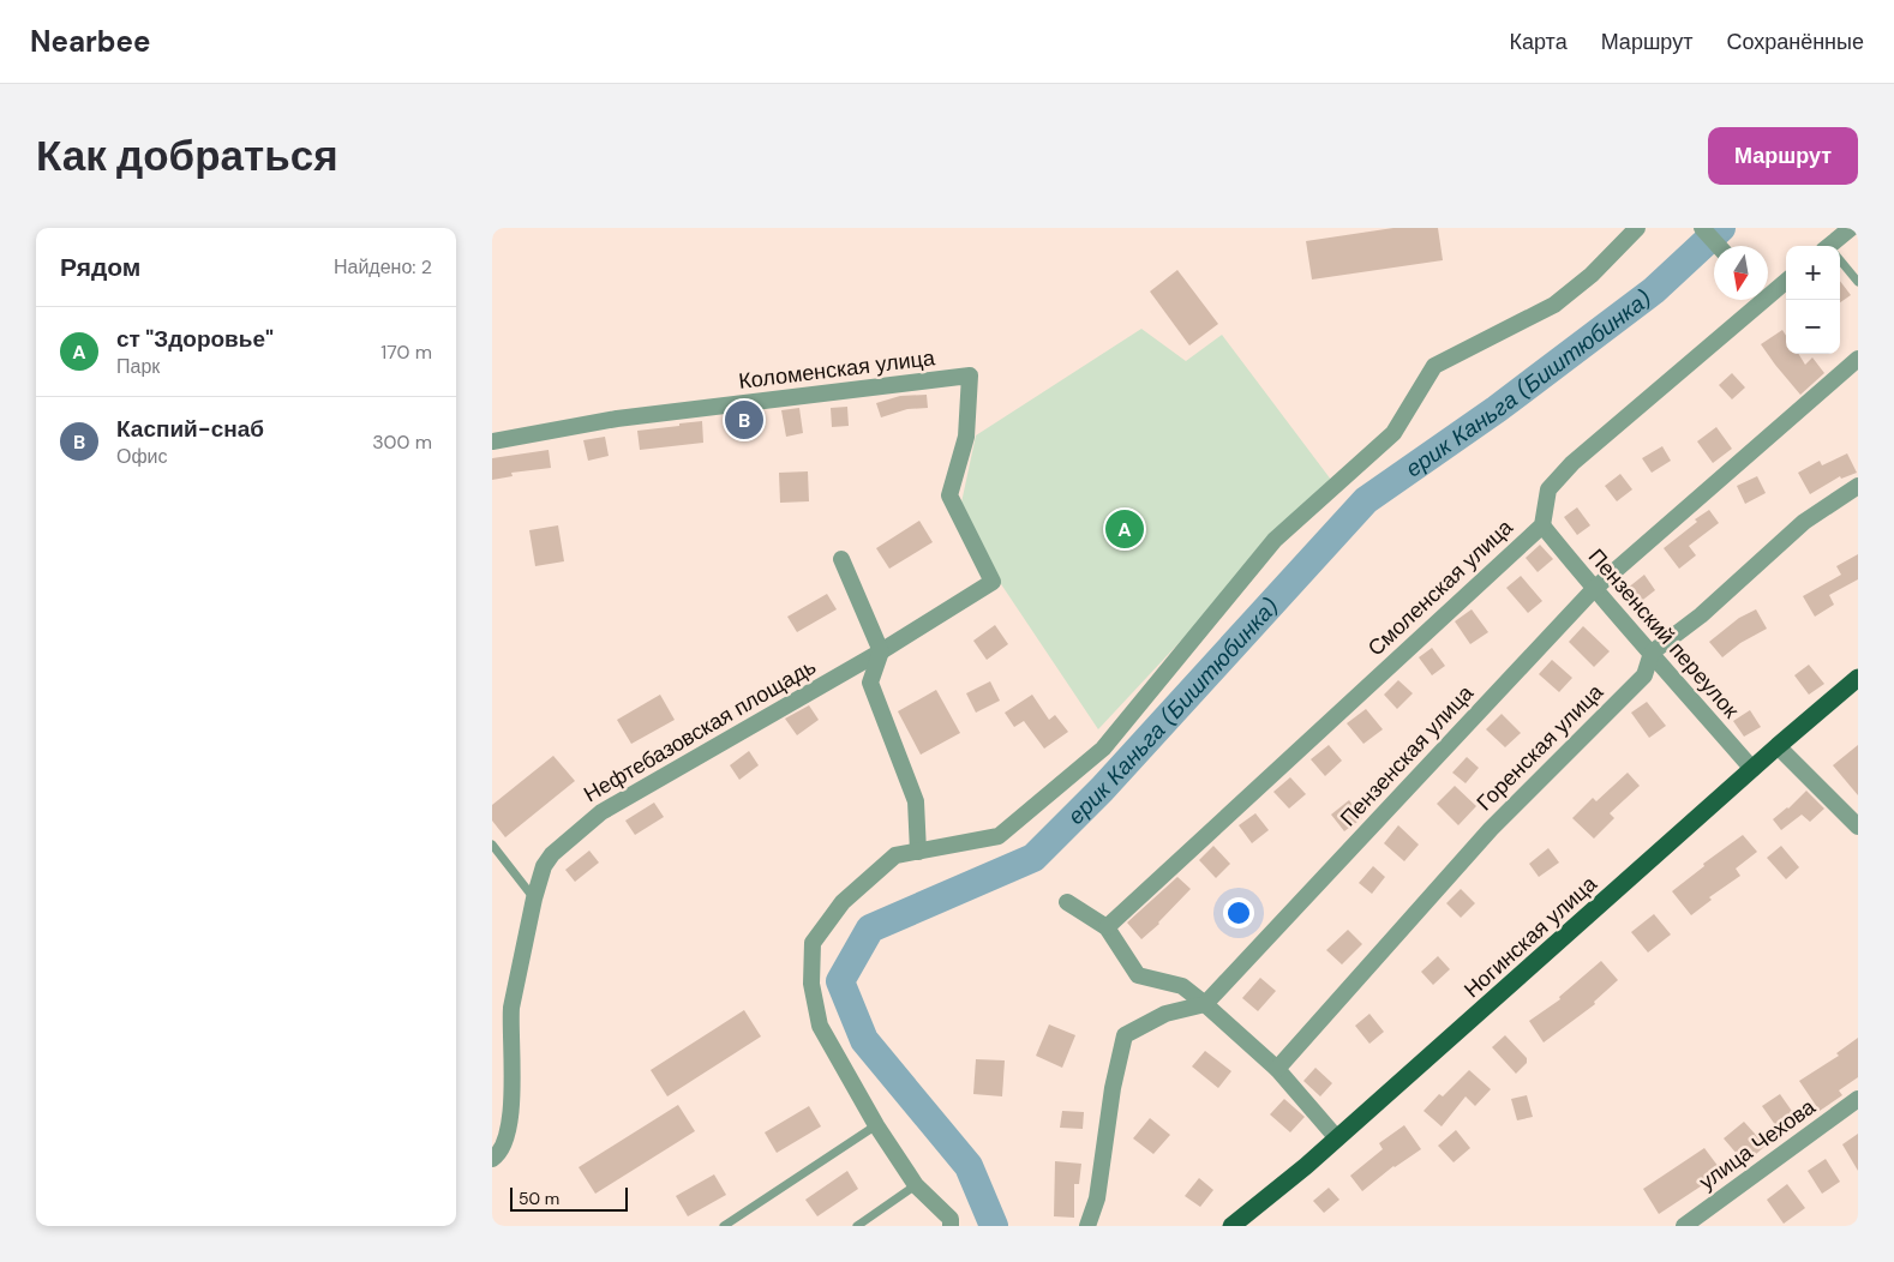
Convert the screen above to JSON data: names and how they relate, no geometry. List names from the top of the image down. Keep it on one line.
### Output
{"streets":{"main road":["Ногинская улица"],"street":["Коломенская улица","Смоленская улица","Пензенский переулок","Нефтебазовская площадь","Горенская улица","Пензенская улица","улица Чехова"]},"crossings":[["Коломенская улица","Нефтебазовская площадь"],["Смоленская улица","Пензенский переулок"],["Пензенский переулок","Горенская улица"],["Пензенский переулок","Пензенская улица"],["Пензенский переулок","Ногинская улица"]],"water":["ерик Каньга (Биштюбинка)"],"scale_bar":"50 m","north":"bottom","page":{"header":"Nearbee","nav":["Карта","Маршрут","Сохранённые"],"buttons":"Маршрут","title":"Как добраться","heading":["Рядом","Найдено: 2"],"map_buttons":["+","−"],"list":[{"mark":"A","name":"ст \"Здоровье\"","note":"Парк","value":"170 m"},{"mark":"B","name":"Каспий-снаб","note":"Офис","value":"300 m"}],"pins":["B","A"],"scale":"50 m"}}
